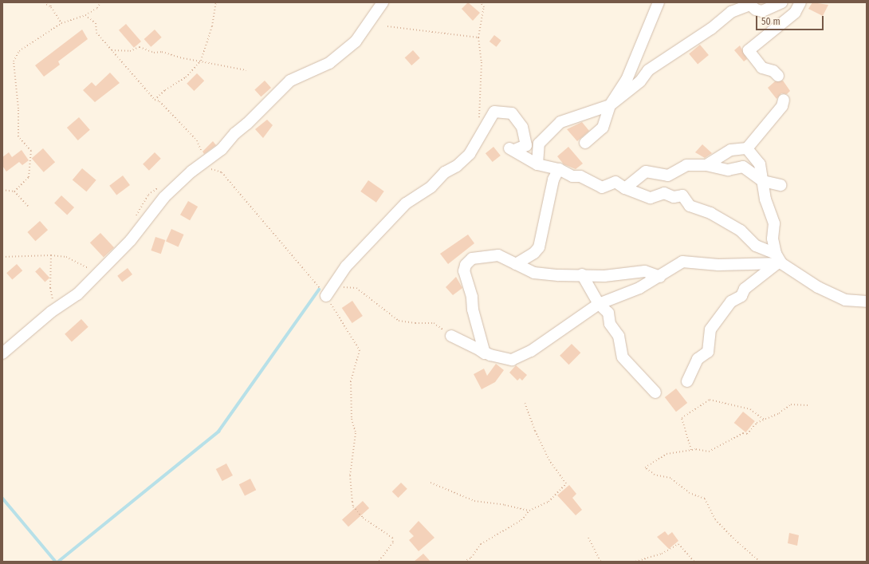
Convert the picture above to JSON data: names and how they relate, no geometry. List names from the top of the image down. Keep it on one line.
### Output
{"scale_bar":"50 m"}
